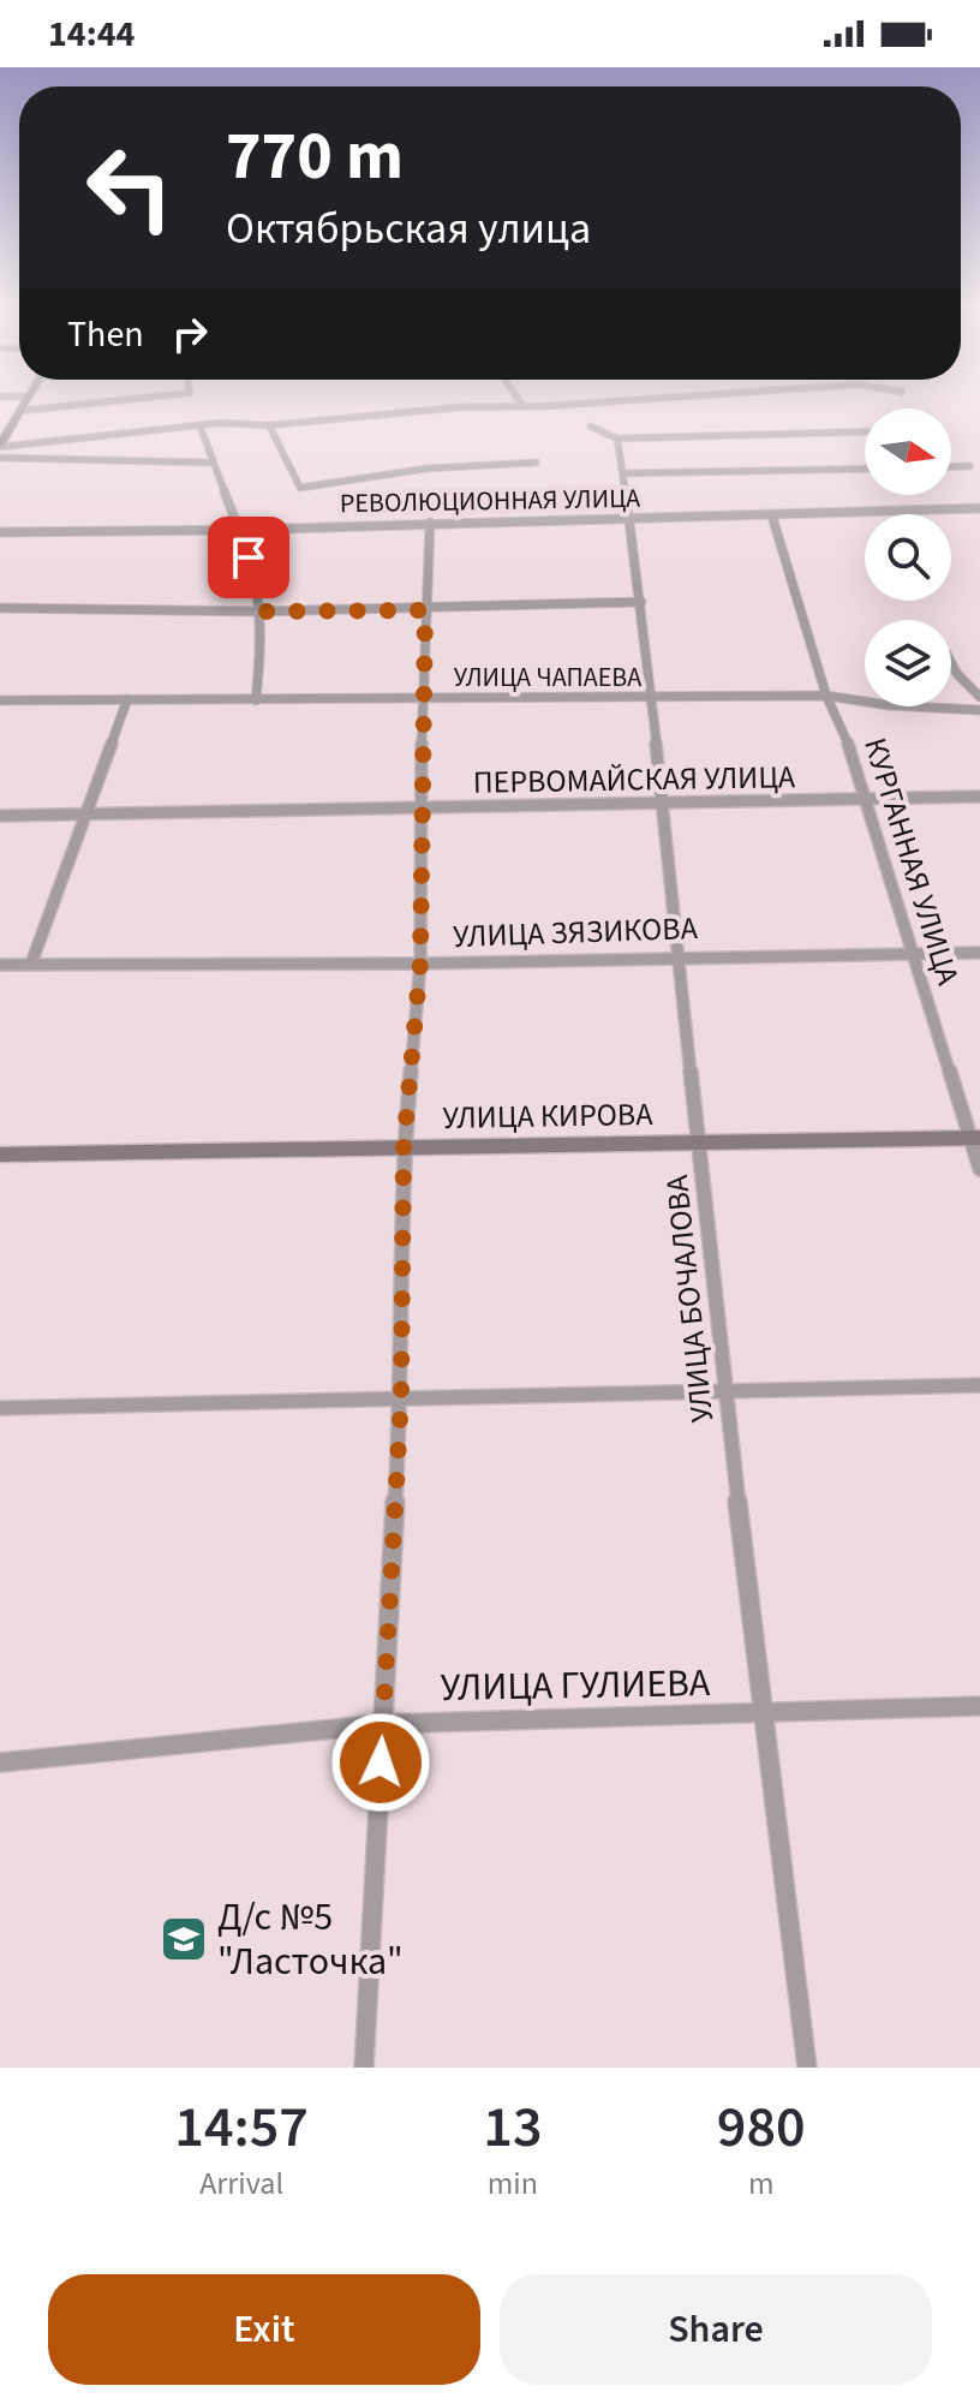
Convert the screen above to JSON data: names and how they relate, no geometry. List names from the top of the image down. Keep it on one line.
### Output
{"streets":{"street":["РЕВОЛЮЦИОННАЯ УЛИЦА","УЛИЦА ЧАПАЕВА","ПЕРВОМАЙСКАЯ УЛИЦА","КУРГАННАЯ УЛИЦА","УЛИЦА ЗЯЗИКОВА","УЛИЦА КИРОВА","УЛИЦА БОЧАЛОВА","УЛИЦА ГУЛИЕВА"]},"crossings":[["РЕВОЛЮЦИОННАЯ УЛИЦА","КУРГАННАЯ УЛИЦА"],["РЕВОЛЮЦИОННАЯ УЛИЦА","УЛИЦА БОЧАЛОВА"],["УЛИЦА ЧАПАЕВА","КУРГАННАЯ УЛИЦА"],["УЛИЦА ЧАПАЕВА","УЛИЦА БОЧАЛОВА"],["ПЕРВОМАЙСКАЯ УЛИЦА","КУРГАННАЯ УЛИЦА"],["ПЕРВОМАЙСКАЯ УЛИЦА","УЛИЦА БОЧАЛОВА"],["КУРГАННАЯ УЛИЦА","УЛИЦА ЗЯЗИКОВА"],["КУРГАННАЯ УЛИЦА","УЛИЦА КИРОВА"],["УЛИЦА ЗЯЗИКОВА","УЛИЦА БОЧАЛОВА"],["УЛИЦА КИРОВА","УЛИЦА БОЧАЛОВА"],["УЛИЦА БОЧАЛОВА","УЛИЦА ГУЛИЕВА"]],"places":{"school or university":["Д/с №5 \"Ласточка\""]},"north":"right","page":{"status":"14:44","turn":["770 m","Октябрьская улица"],"then":"Then","eta":["14:57","Arrival","13","min","980","m"],"buttons":["Exit","Share"]}}
